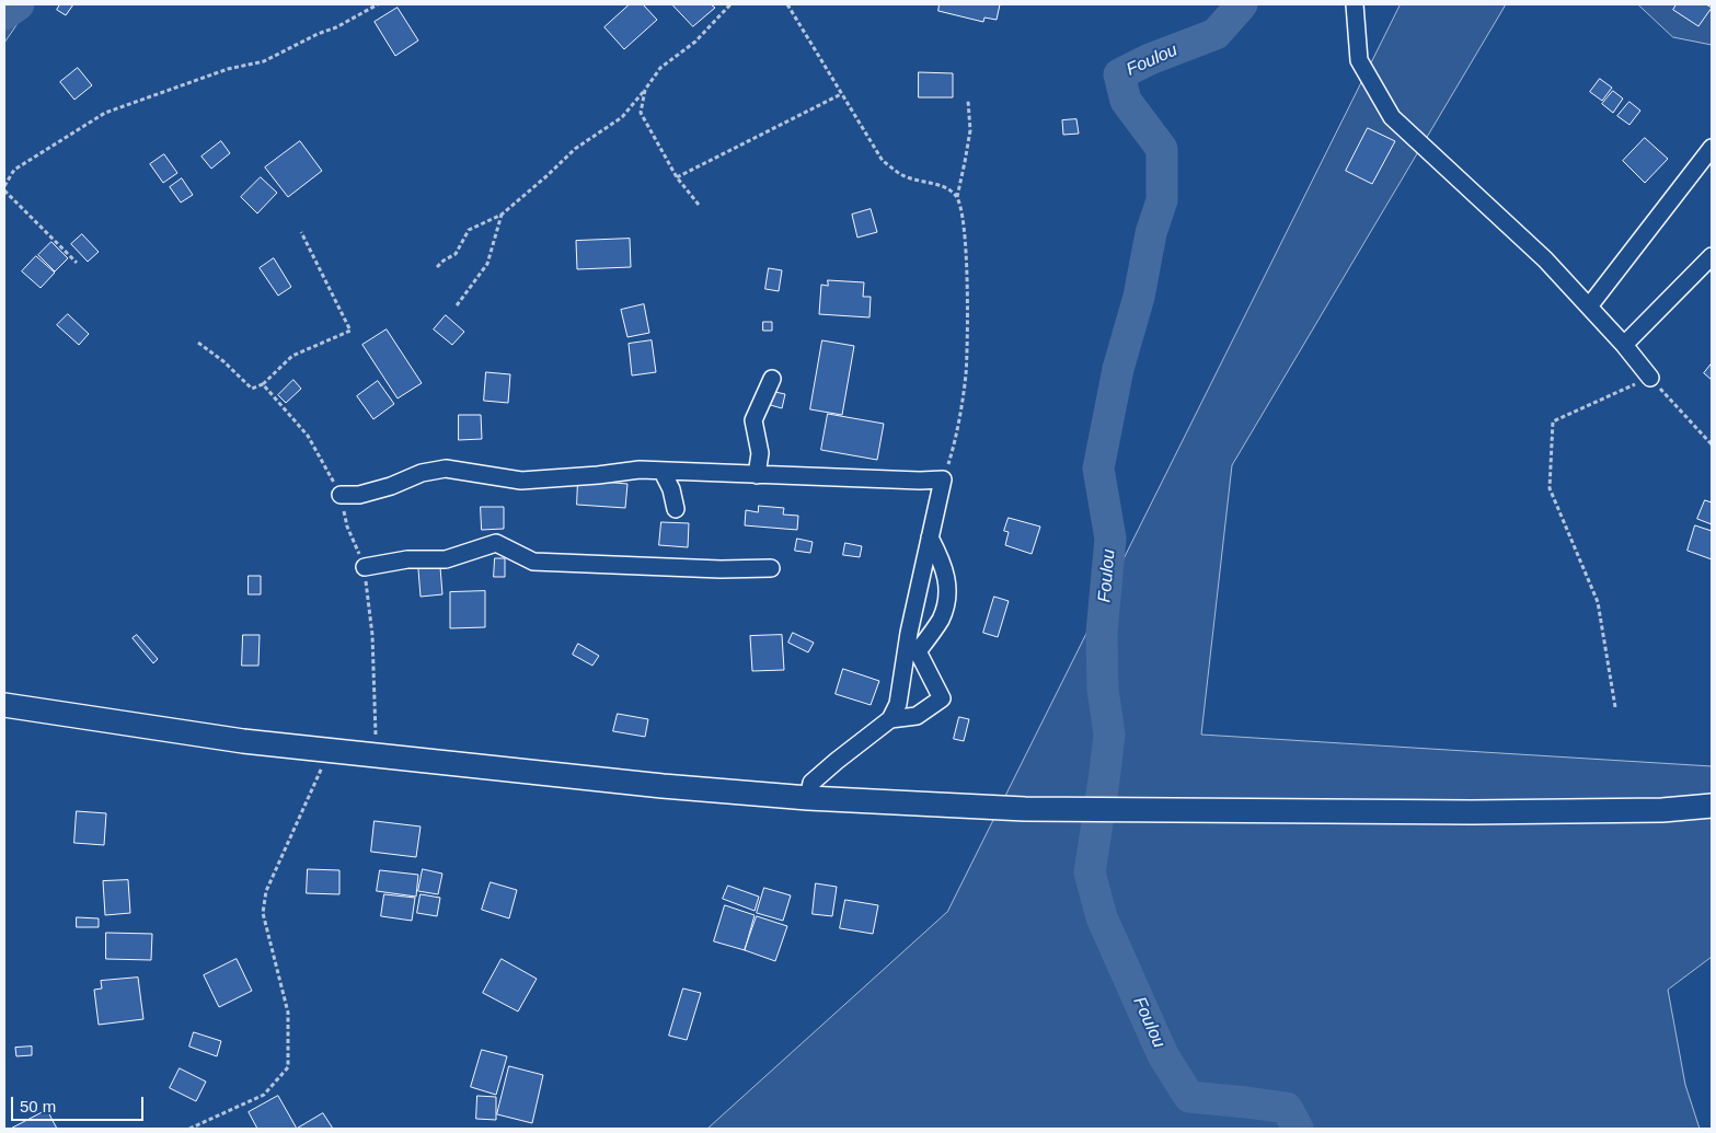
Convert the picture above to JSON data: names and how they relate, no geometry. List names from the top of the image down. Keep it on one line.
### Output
{"water":["Foulou"],"scale_bar":"50 m"}
